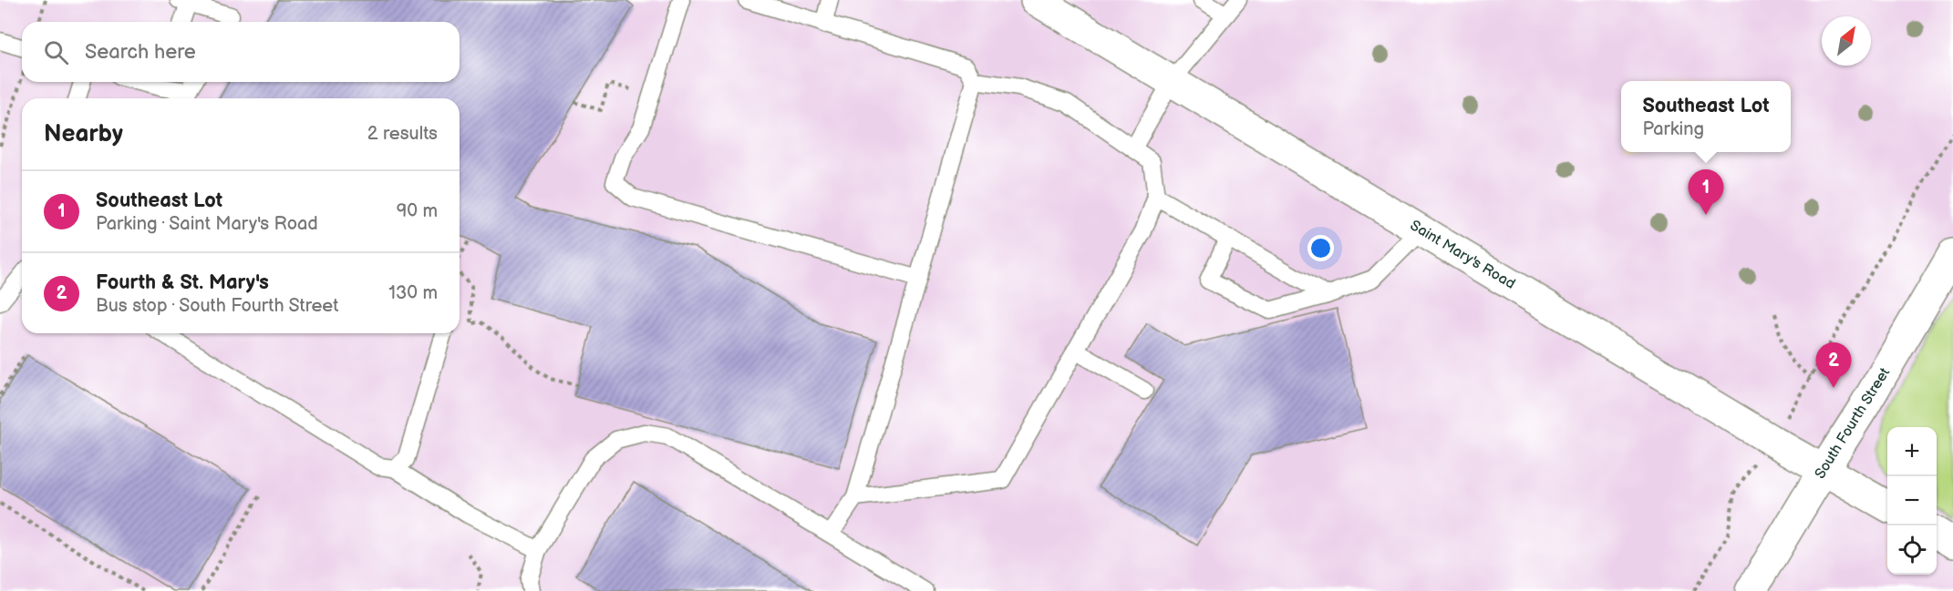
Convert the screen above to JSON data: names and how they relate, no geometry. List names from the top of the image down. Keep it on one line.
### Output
{"streets":{"main road":["Saint Mary's Road","South Fourth Street"]},"crossings":[["Saint Mary's Road","South Fourth Street"]],"north":"top right","page":{"search":"Search here","popup":["Southeast Lot","Parking"],"heading":["Nearby","2 results"],"pins":["1","2"],"list":[{"mark":"1","name":"Southeast Lot","note":"Parking · Saint Mary's Road","value":"90 m"},{"mark":"2","name":"Fourth & St. Mary's","note":"Bus stop · South Fourth Street","value":"130 m"}],"map_buttons":["+","−"]}}
